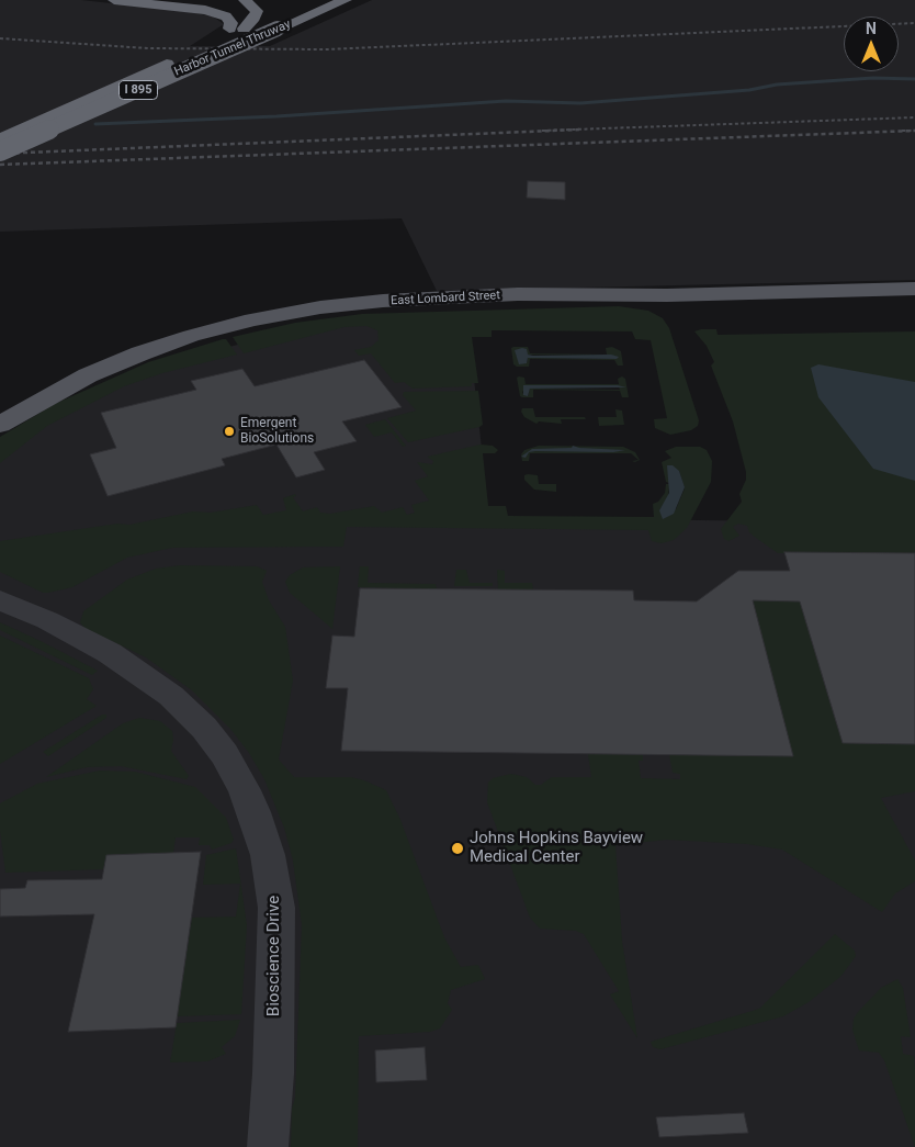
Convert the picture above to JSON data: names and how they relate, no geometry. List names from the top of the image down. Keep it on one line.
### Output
{"streets":{"highway":["Harbor Tunnel Thruway","I 895"],"main road":["East Lombard Street"],"street":["Bioscience Drive"]},"places":["Emergent BioSolutions","Johns Hopkins Bayview Medical Center"],"north":"top"}
